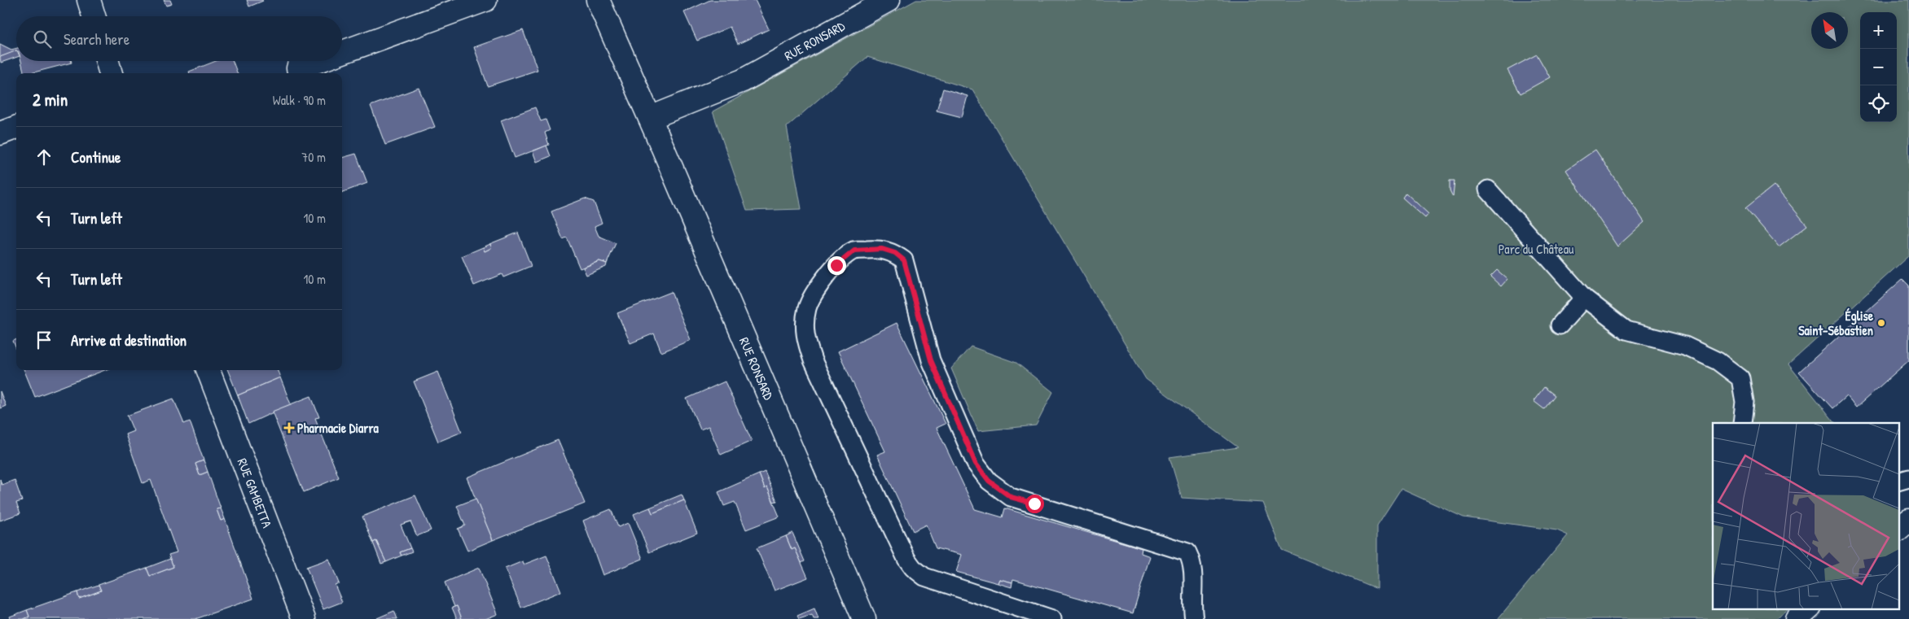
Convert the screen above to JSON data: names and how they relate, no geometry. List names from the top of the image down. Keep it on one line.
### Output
{"streets":{"street":["RUE RONSARD","RUE GAMBETTA"]},"parks":["Parc du Château"],"places":{"other":["Église Saint-Sébastien"],"health":["Pharmacie Diarra"]},"north":"top left","page":{"map_buttons":["+","−"],"search":"Search here","heading":["2 min","Walk · 90 m"],"list":[["Continue","70 m"],["Turn left","10 m"],["Turn left","10 m"],"Arrive at destination"]}}
